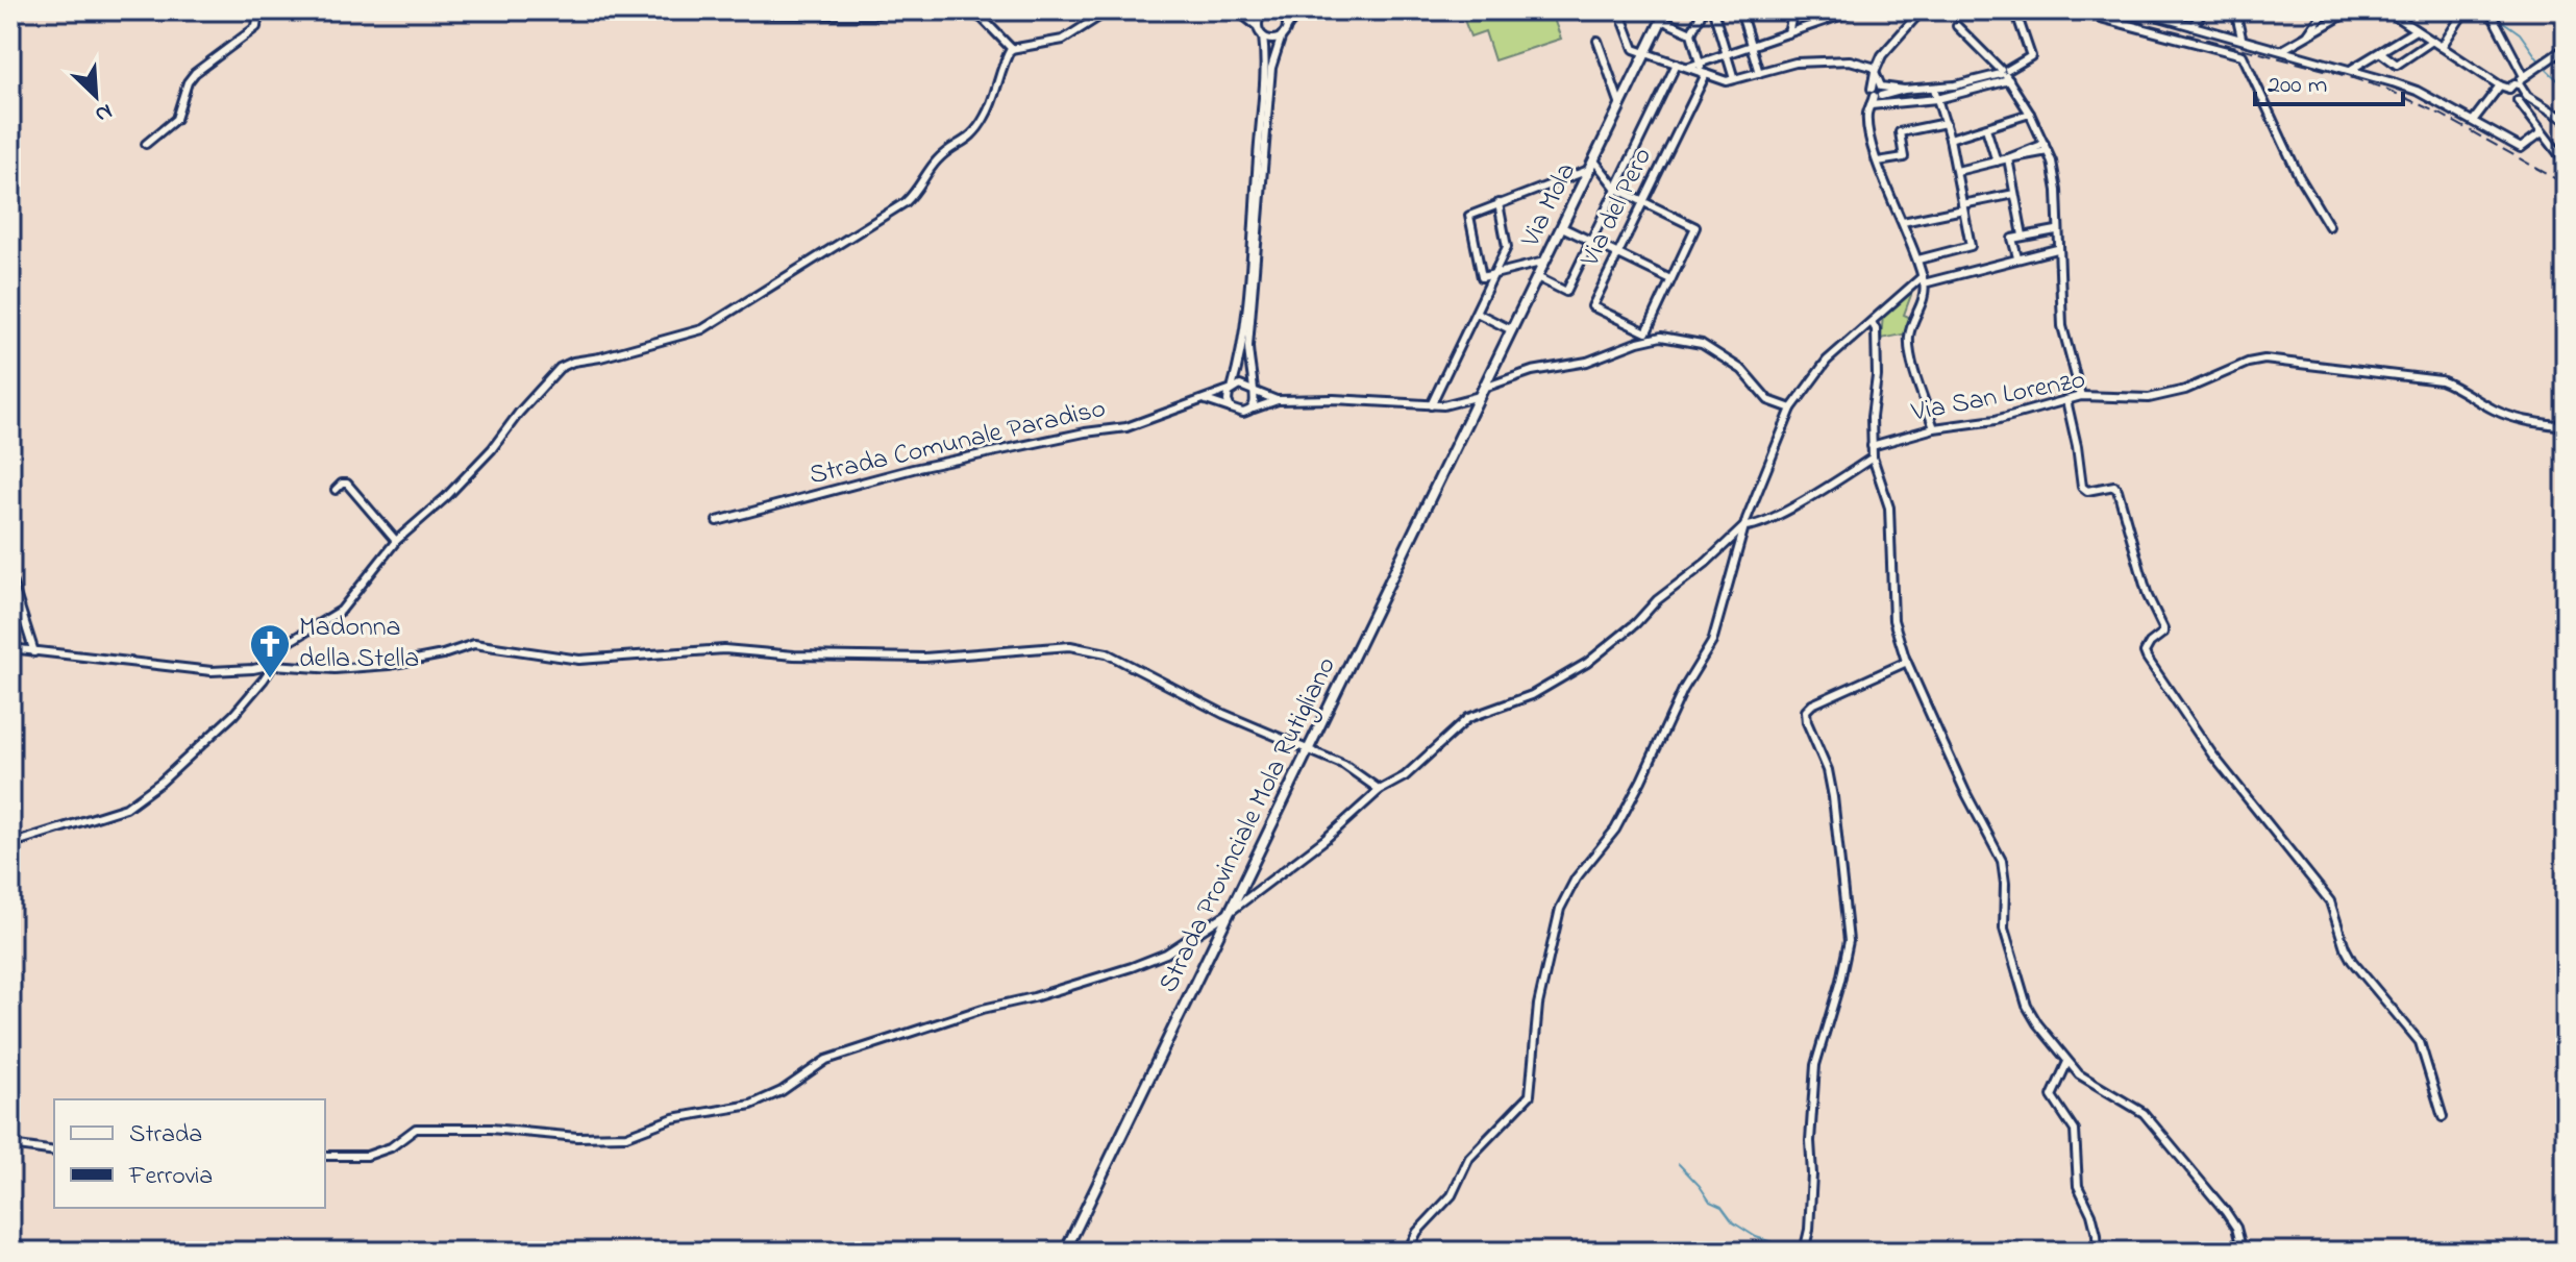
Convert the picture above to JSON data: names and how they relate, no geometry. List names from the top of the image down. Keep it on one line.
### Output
{"streets":{"main road":["Via Mola","Strada Provinciale Mola Rutigliano"],"street":["Via del Pero","Via San Lorenzo","Strada Comunale Paradiso"]},"crossings":[["Via Mola","Strada Provinciale Mola Rutigliano"]],"places":{"church":["Madonna della Stella"]},"legend":["Strada","Ferrovia"],"scale_bar":"200 m","north":"bottom right"}
